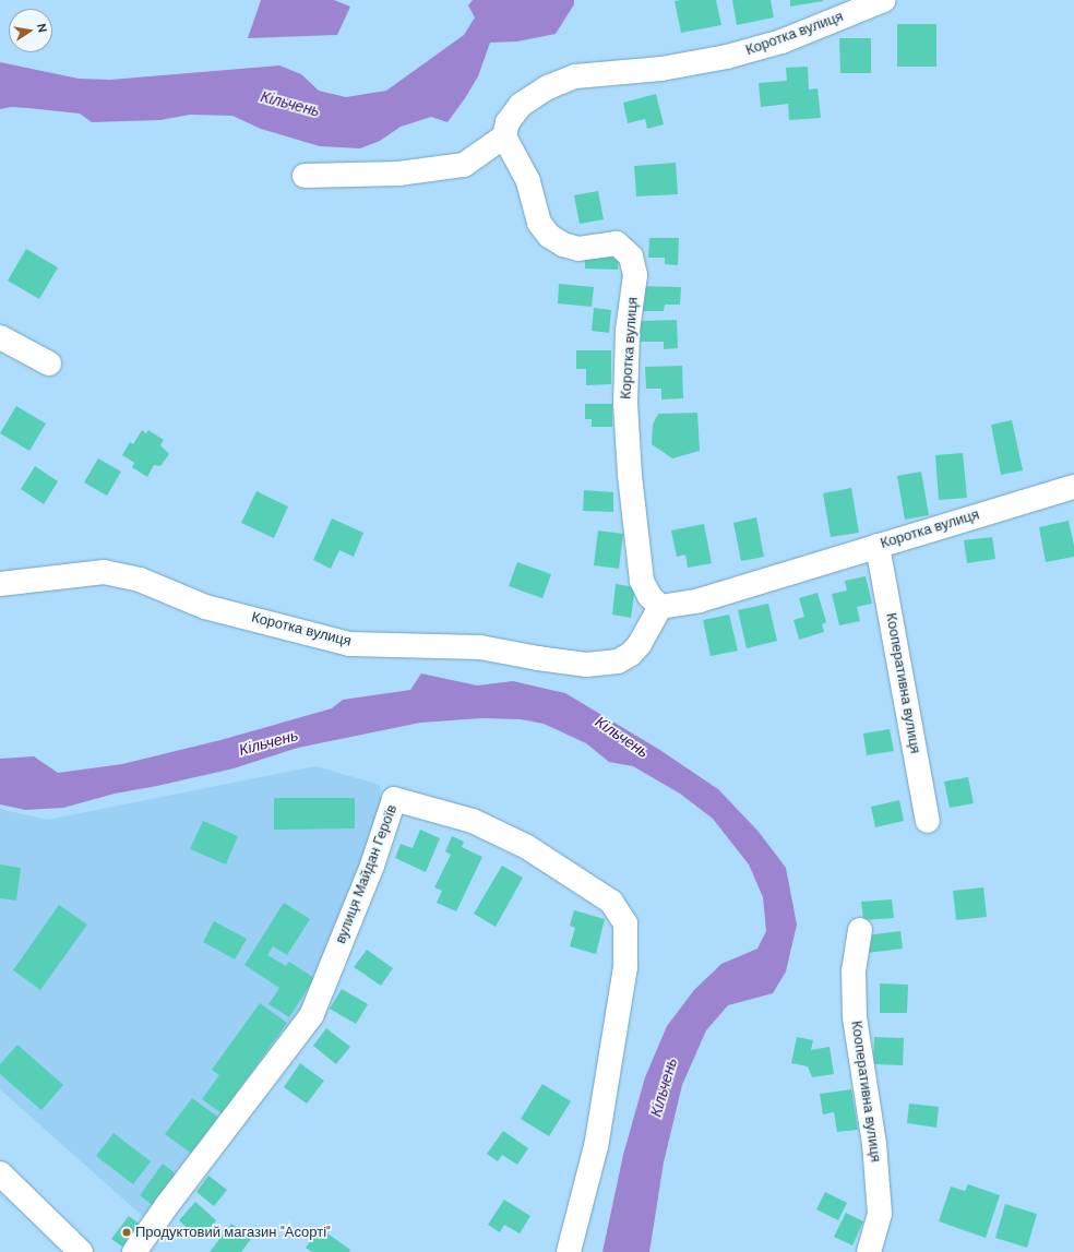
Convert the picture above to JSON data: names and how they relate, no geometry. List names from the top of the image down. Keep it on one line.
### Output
{"streets":{"street":["Коротка вулиця","Кооперативна вулиця","вулиця Майдан Героїв"]},"crossings":[["Коротка вулиця","Кооперативна вулиця"]],"water":["Кільчень"],"places":["Продуктовий магазин \"Асорті\""],"north":"right"}
